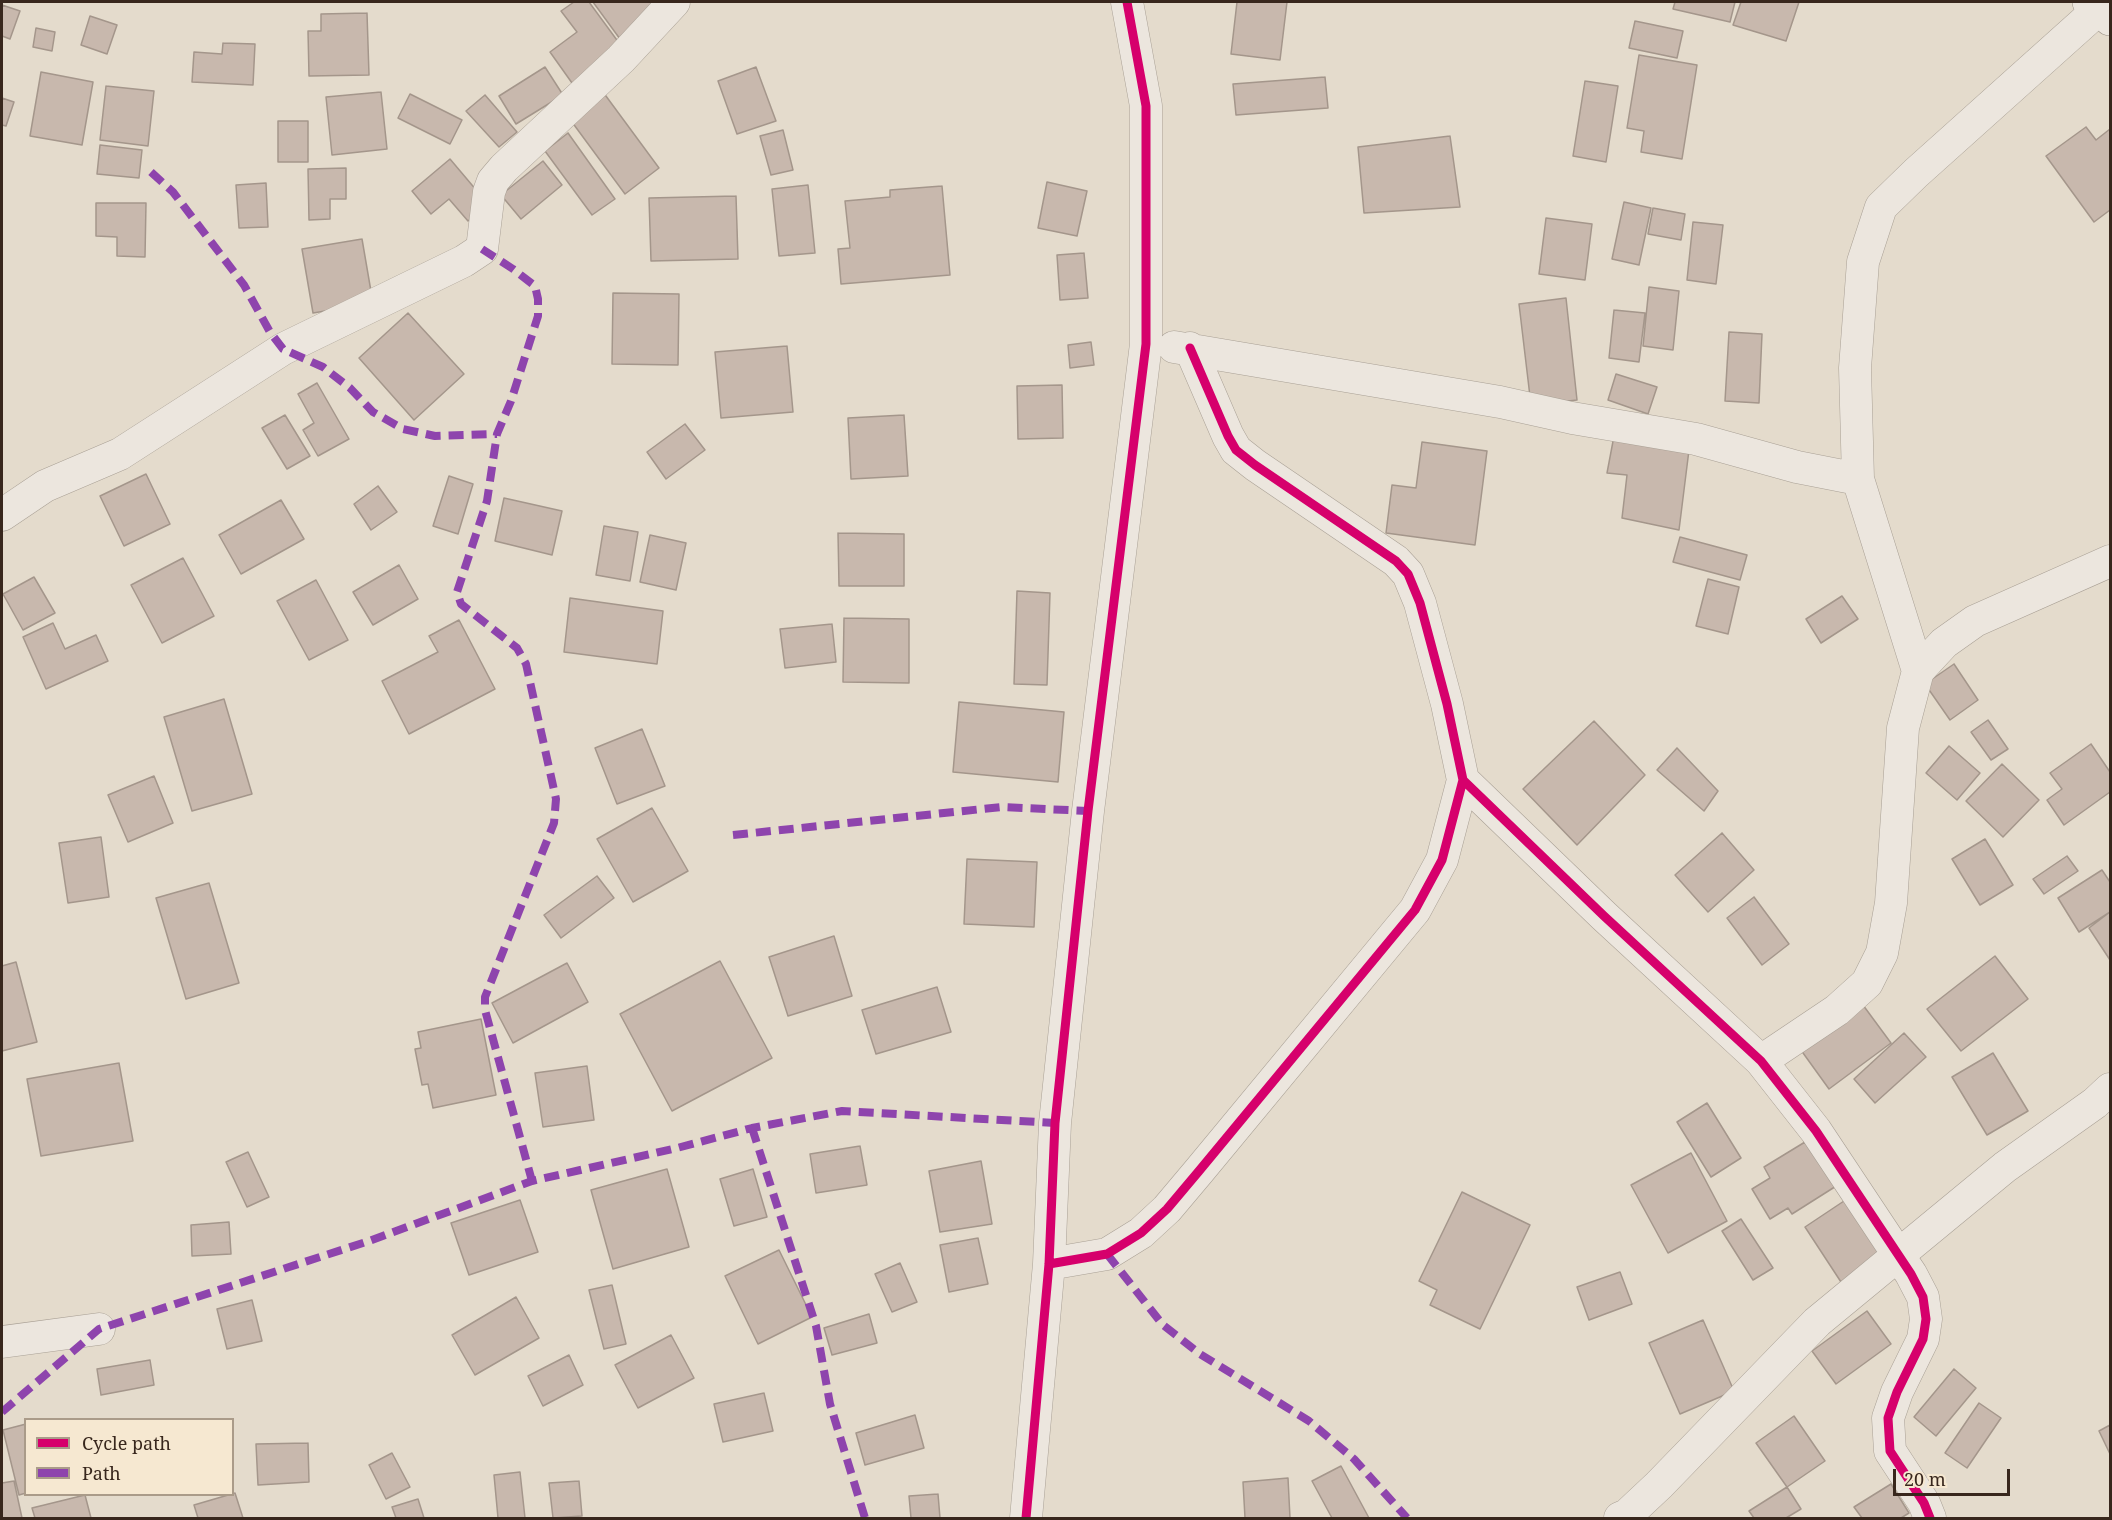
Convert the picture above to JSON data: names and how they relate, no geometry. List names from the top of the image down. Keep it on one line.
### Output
{"legend":["Cycle path","Path"],"scale_bar":"20 m"}
